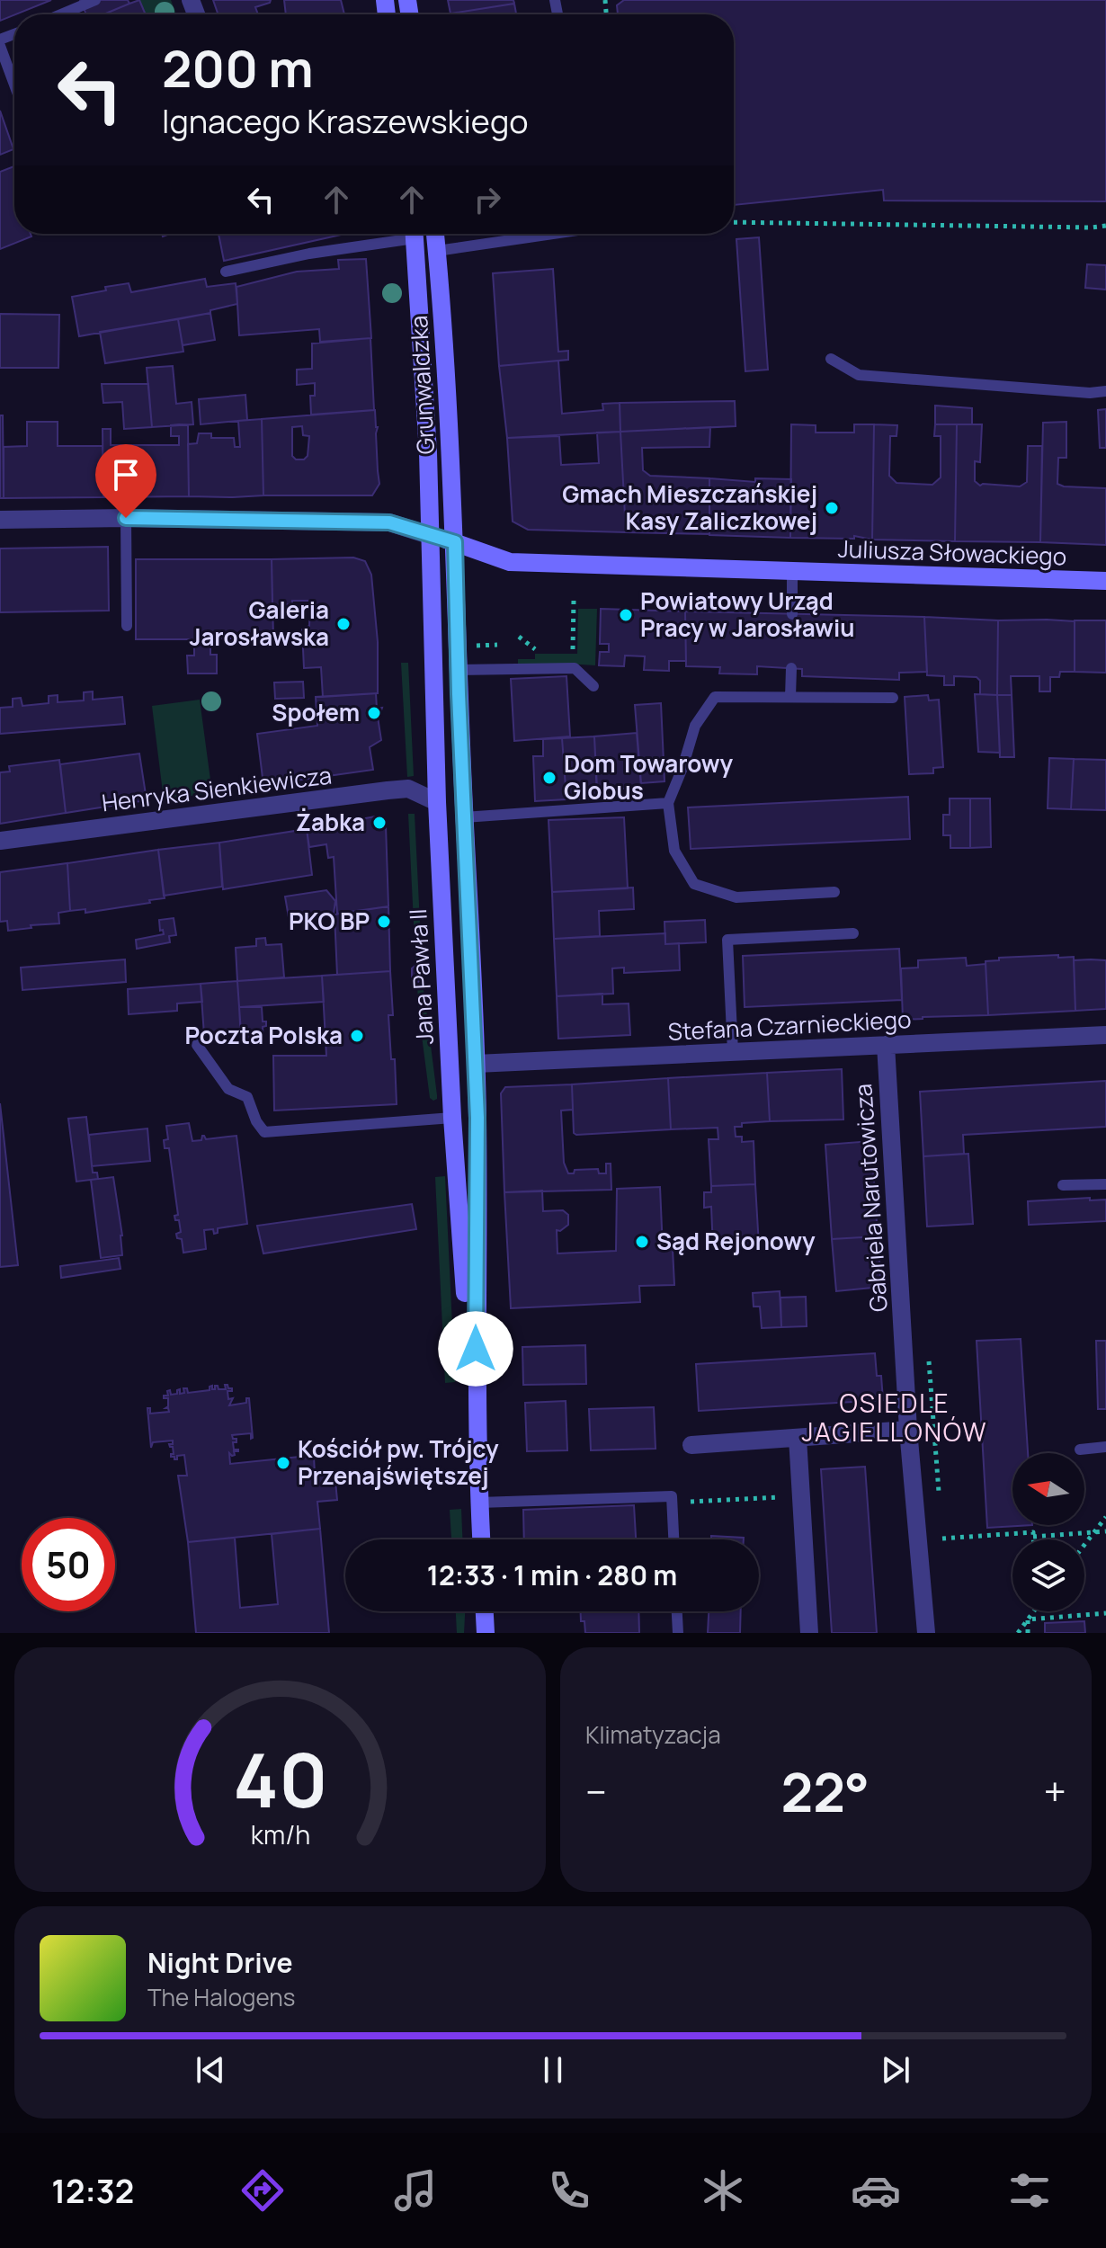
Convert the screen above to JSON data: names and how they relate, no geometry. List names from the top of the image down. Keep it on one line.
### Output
{"streets":{"main road":["Grunwaldzka","Juliusza Słowackiego","Jana Pawła II"],"street":["Henryka Sienkiewicza","Stefana Czarnieckiego","Gabriela Narutowicza"]},"crossings":[["Grunwaldzka","Juliusza Słowackiego"],["Grunwaldzka","Jana Pawła II"],["Juliusza Słowackiego","Jana Pawła II"],["Henryka Sienkiewicza","Jana Pawła II"],["Jana Pawła II","Stefana Czarnieckiego"],["Stefana Czarnieckiego","Gabriela Narutowicza"]],"districts":["OSIEDLE JAGIELLONÓW"],"places":["Gmach Mieszczańskiej Kasy Zaliczkowej","Powiatowy Urząd Pracy w Jarosławiu","Galeria Jarosławska","Społem","Dom Towarowy Globus","Żabka","PKO BP","Poczta Polska","Sąd Rejonowy","Kościół pw. Trójcy Przenajświętszej"],"north":"left","page":{"turn":["200 m","Ignacego Kraszewskiego"],"limit":"50","trip":"12:33 · 1 min · 280 m","tile":"Klimatyzacja","heat":["−","22°","+"],"song":["Night Drive","The Halogens"],"tabs":"12:32","gauge":["40","km/h"]}}
